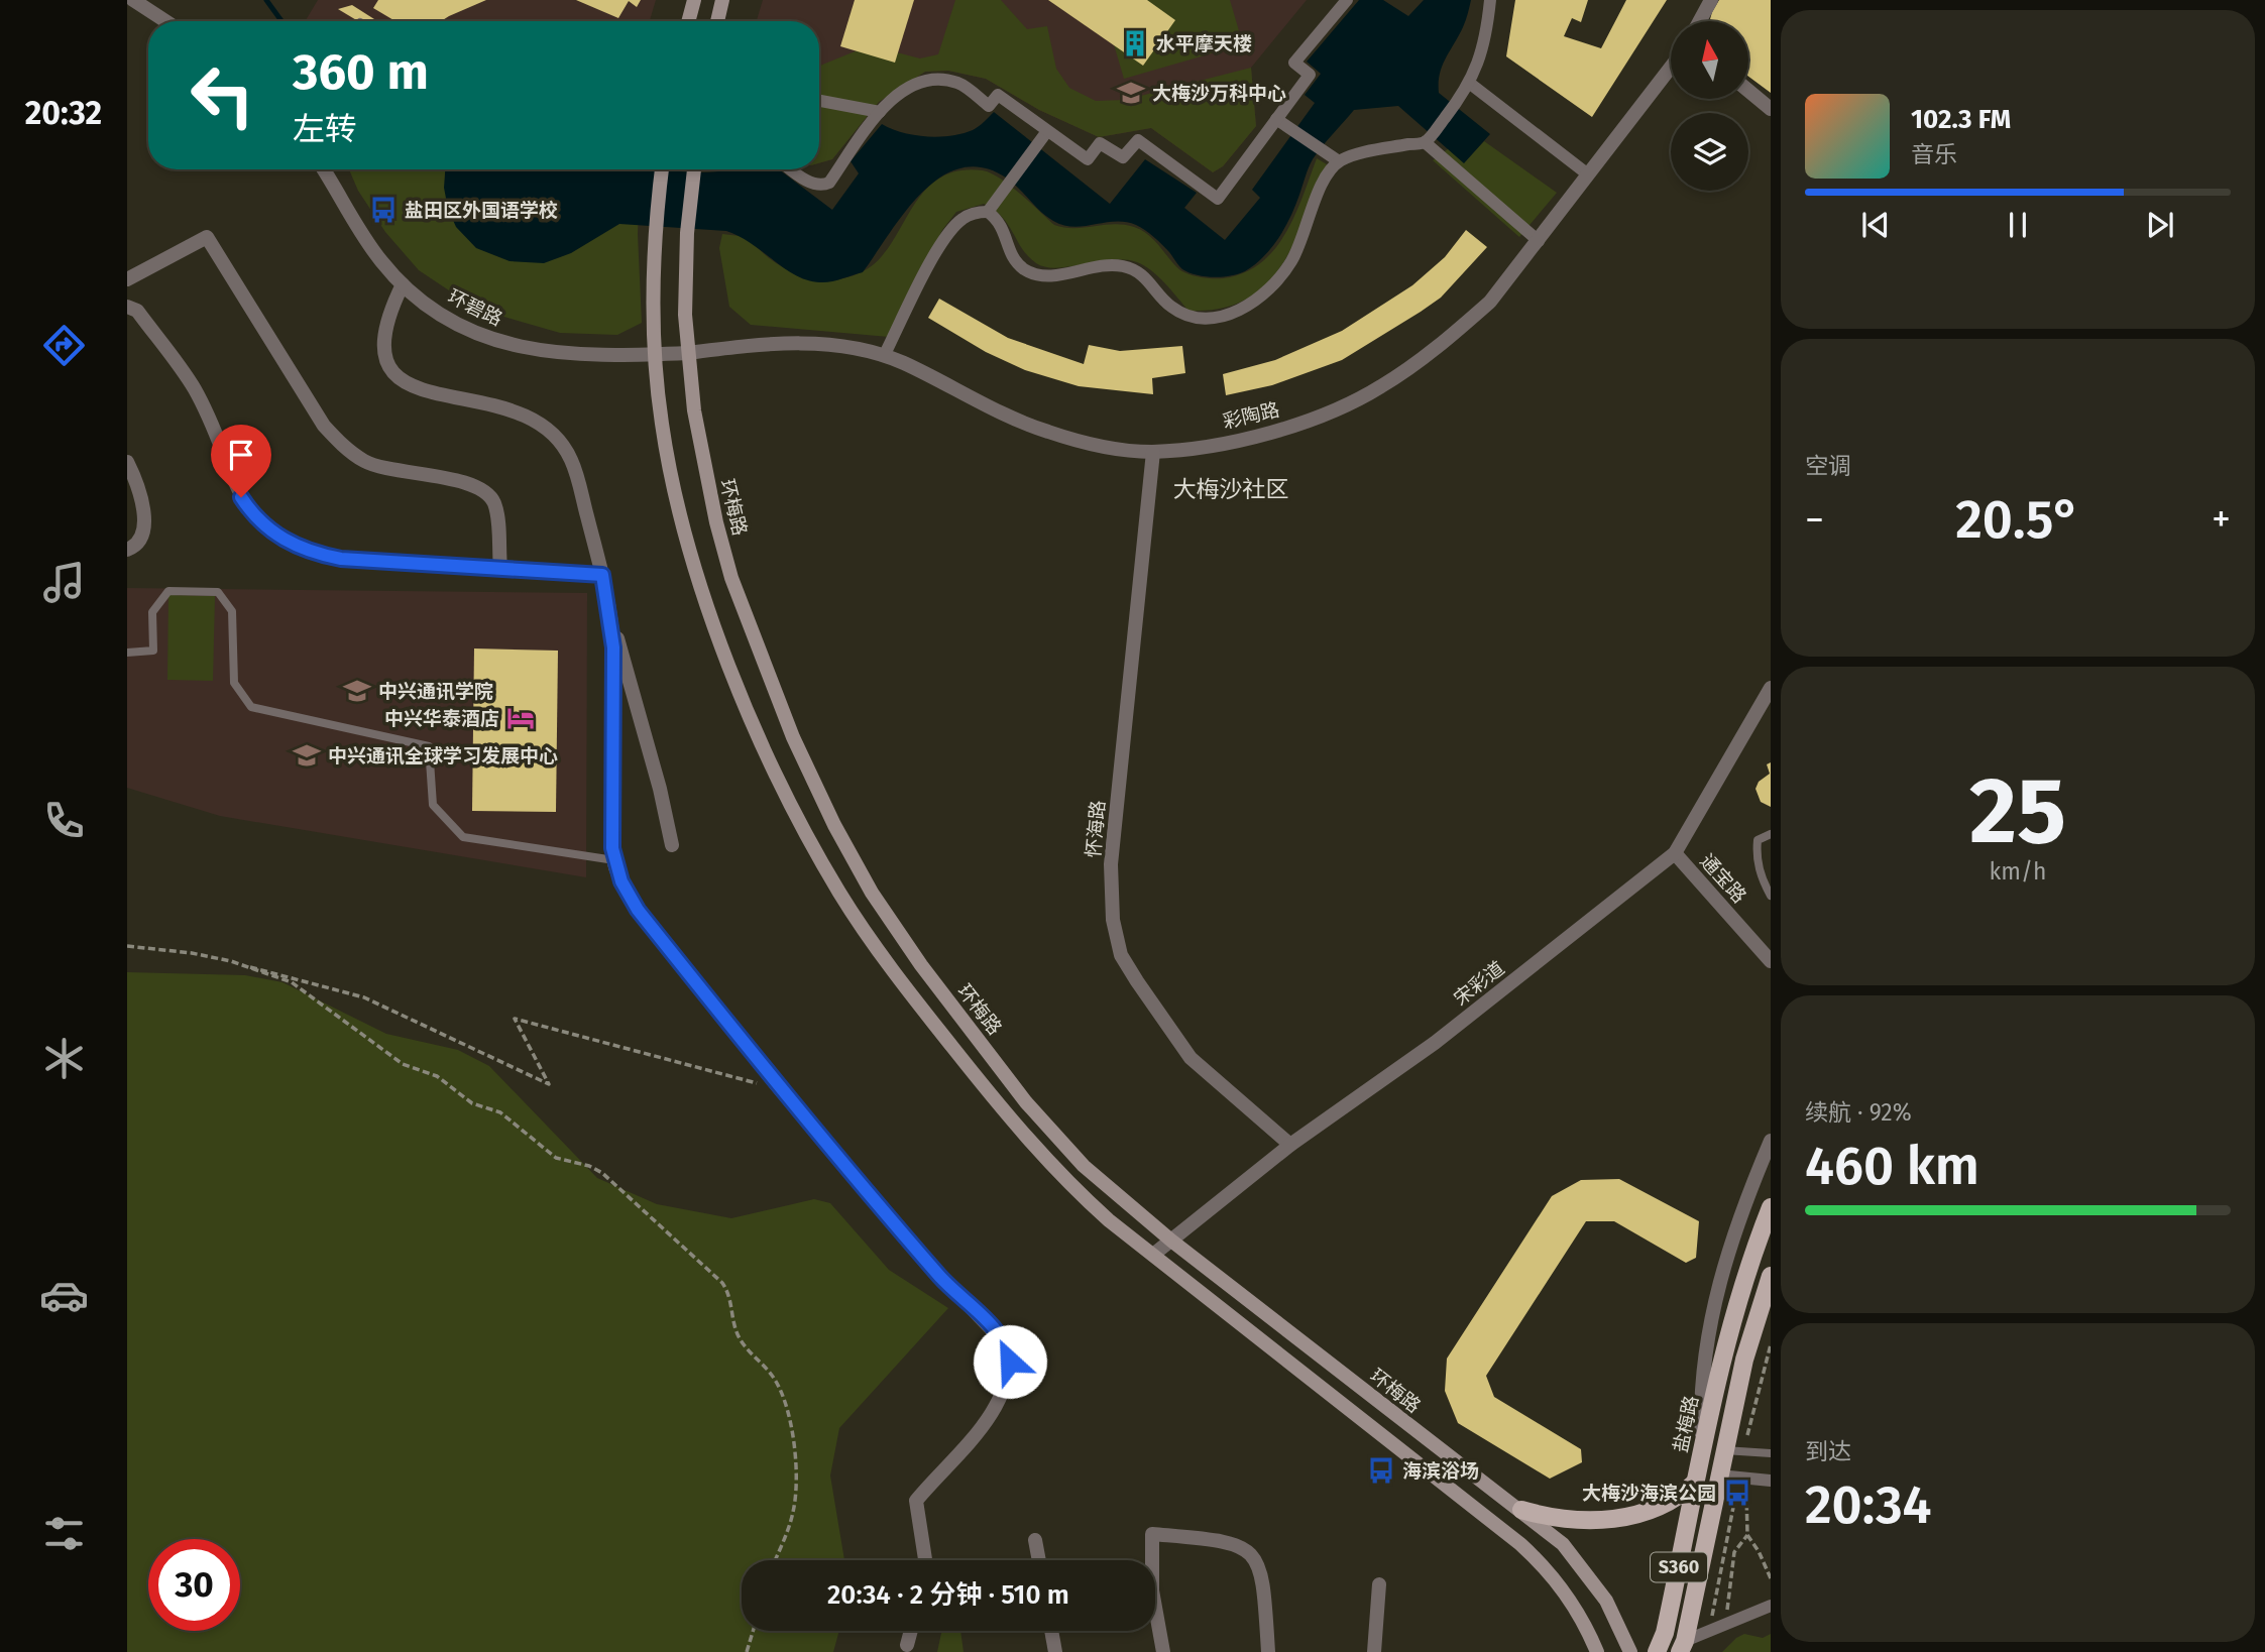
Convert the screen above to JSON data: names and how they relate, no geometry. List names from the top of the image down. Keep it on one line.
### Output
{"streets":{"main road":["环梅路","盐梅路","S360"],"street":["环碧路","彩陶路","怀海路","通宝路","宋彩道"]},"crossings":[["环碧路","彩陶路"],["环碧路","环梅路"],["彩陶路","环梅路"],["彩陶路","怀海路"],["环梅路","宋彩道"],["怀海路","宋彩道"],["通宝路","宋彩道"]],"districts":["大梅沙社区"],"places":{"building":["水平摩天楼"],"school or university":["大梅沙万科中心","中兴通讯学院","中兴通讯全球学习发展中心"],"bus stop":["盐田区外国语学校","海滨浴场","大梅沙海滨公园"],"hotel":["中兴华泰酒店"]},"north":"top","page":{"tabs":"20:32","turn":["360 m","左转"],"song":["102.3 FM","音乐"],"tile":["空调",["25","km/h"],["续航 · 92%","460 km"],["到达","20:34"]],"heat":["−","20.5°","+"],"limit":"30","trip":"20:34 · 2 分钟 · 510 m"}}
